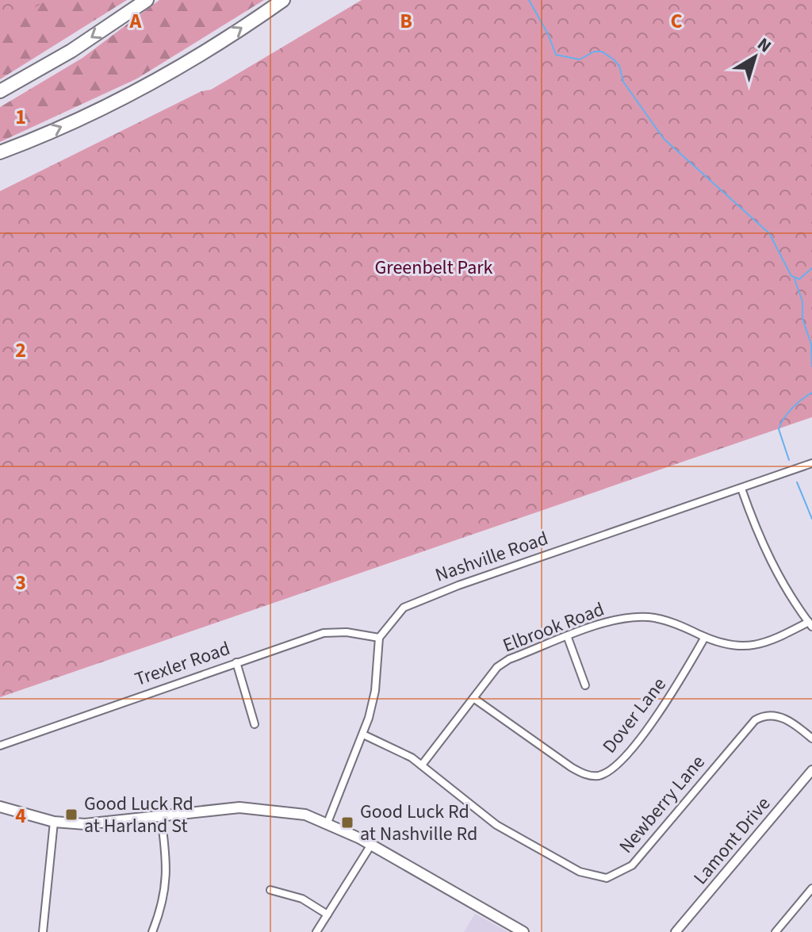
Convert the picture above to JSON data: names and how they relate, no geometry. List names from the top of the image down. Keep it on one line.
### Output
{"streets":{"street":["Nashville Road","Elbrook Road","Trexler Road","Dover Lane","Newberry Lane","Lamont Drive"]},"crossings":[["Nashville Road","Trexler Road"],["Elbrook Road","Dover Lane"],["Elbrook Road","Newberry Lane"]],"parks":["Greenbelt Park"],"places":{"transit":["Good Luck Rd at Harland St","Good Luck Rd at Nashville Rd"]},"north":"top right","grid":{"columns":["A","B","C"],"rows":["1","2","3","4"]}}
